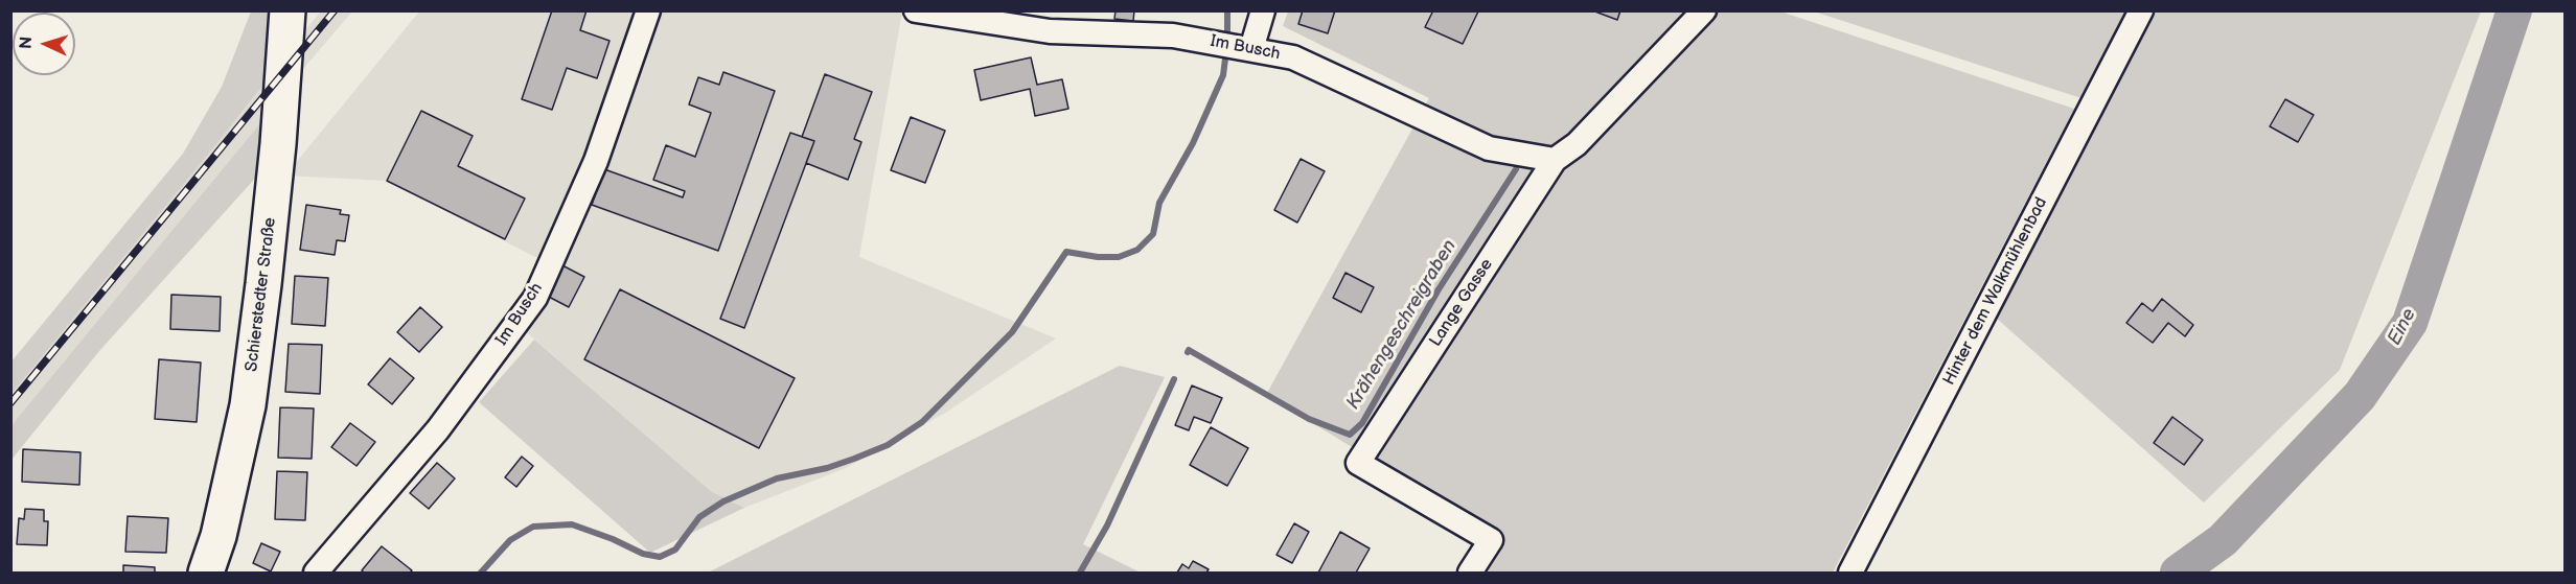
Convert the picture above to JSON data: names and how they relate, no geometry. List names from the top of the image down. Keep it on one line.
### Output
{"streets":{"street":["Im Busch","Hinter dem Walkmühlenbad","Schierstedter Straße","Lange Gasse"]},"crossings":[["Im Busch","Lange Gasse"]],"water":["Krähengeschreigraben","Eine"],"north":"left"}
